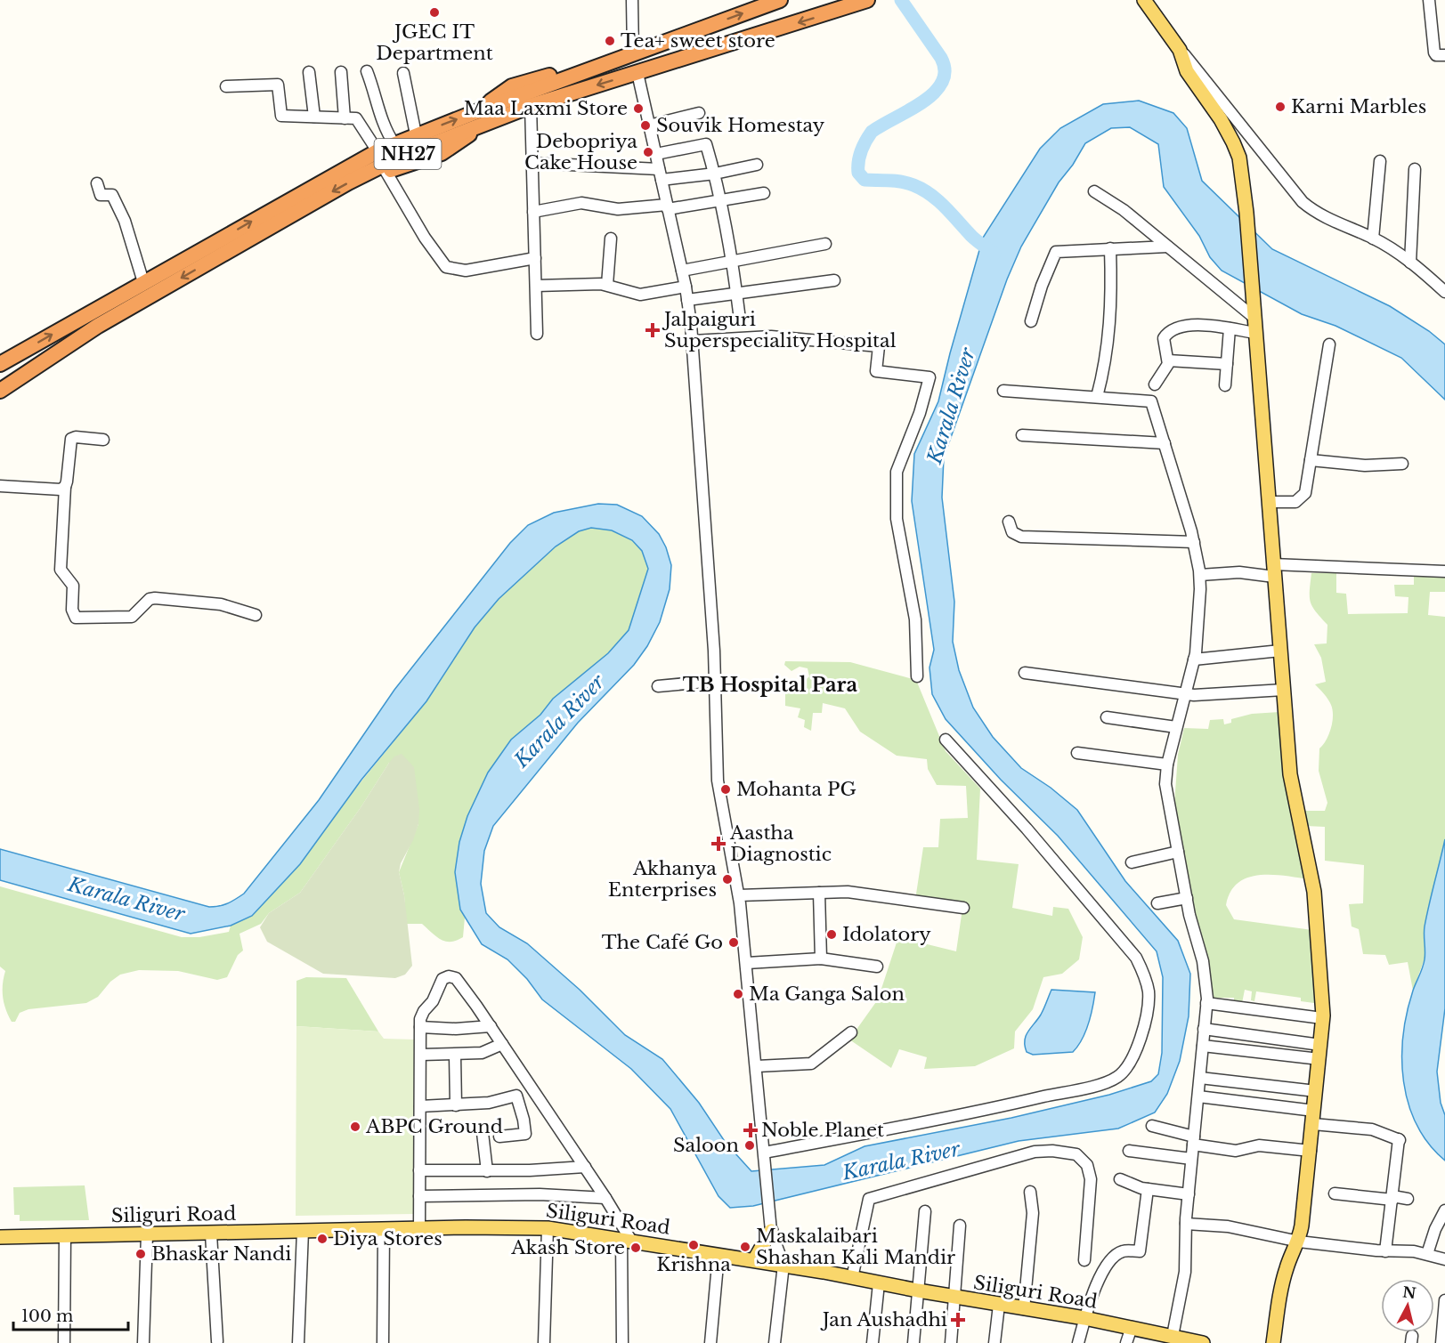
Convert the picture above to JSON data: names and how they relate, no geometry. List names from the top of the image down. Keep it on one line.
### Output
{"streets":{"highway":["NH27"],"main road":["Siliguri Road"]},"districts":["TB Hospital Para"],"water":["Karala River"],"places":{"other":["JGEC IT Department","Tea+ sweet store","Karni Marbles","Maa Laxmi Store","Souvik Homestay","Debopriya Cake House","Mohanta PG","Akhanya Enterprises","Idolatory","The Café Go","Ma Ganga Salon","ABPC Ground","Saloon","Diya Stores","Krishna","Maskalaibari Shashan Kali Mandir","Akash Store","Bhaskar Nandi"],"health":["Jalpaiguri Superspeciality Hospital","Aastha Diagnostic","Noble Planet","Jan Aushadhi"]},"scale_bar":"100 m","north":"top"}
